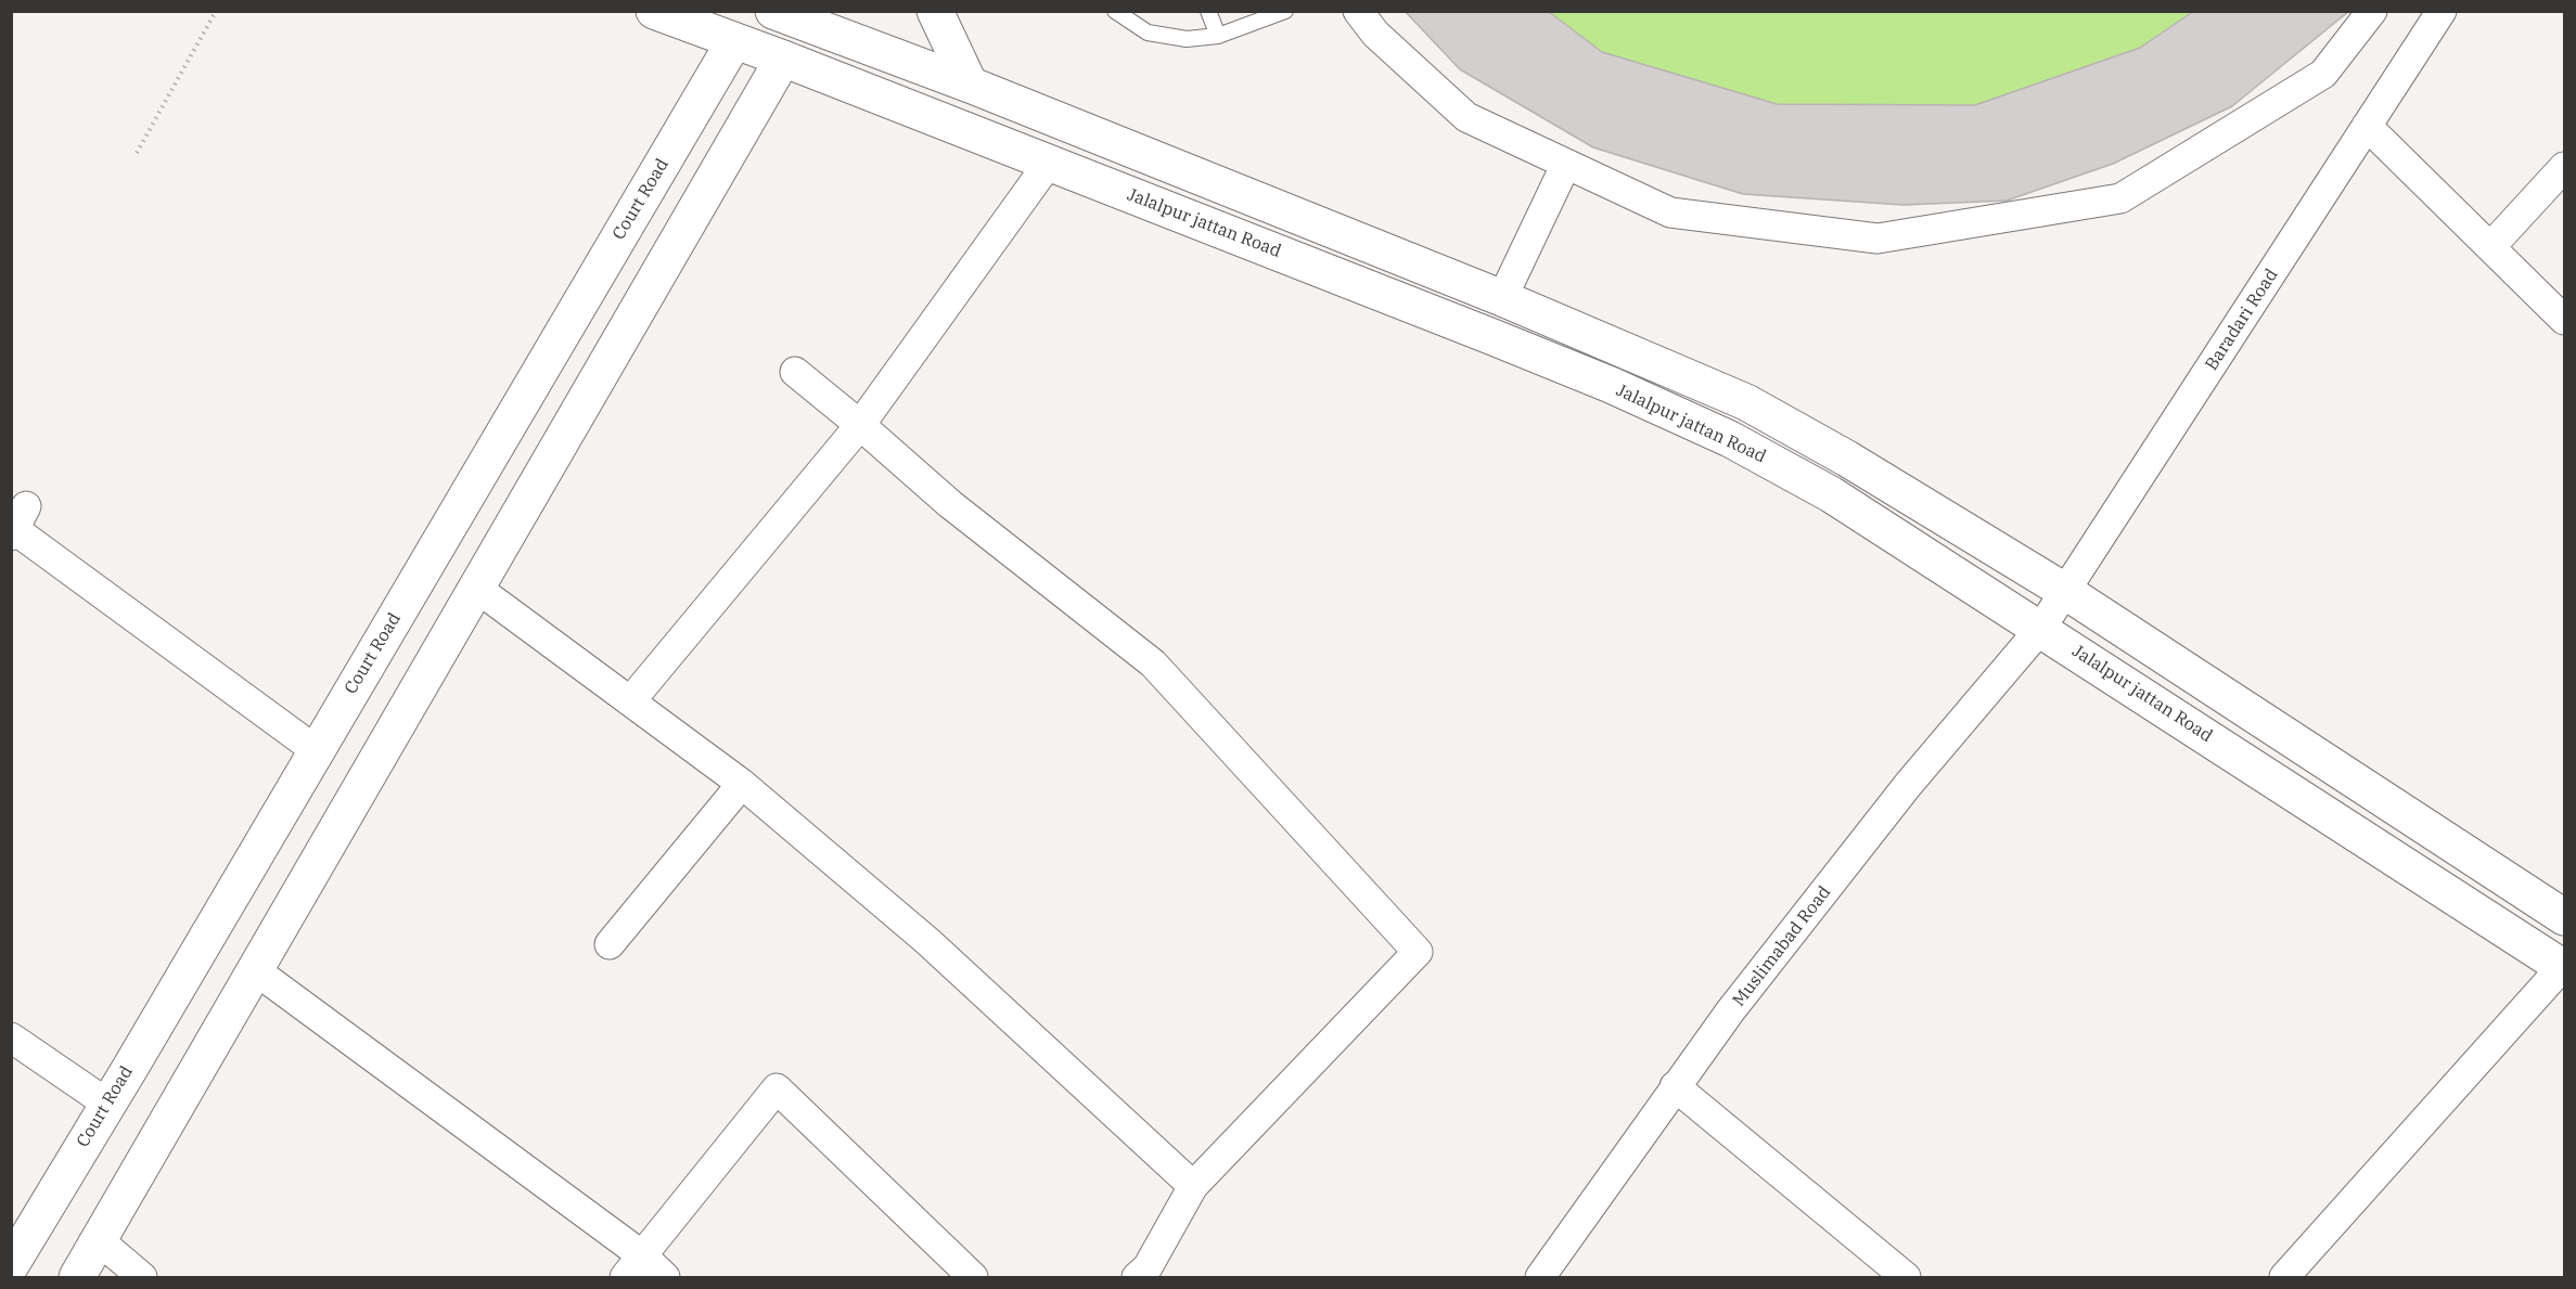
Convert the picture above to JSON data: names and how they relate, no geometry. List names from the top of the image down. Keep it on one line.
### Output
{"streets":{"main road":["Court Road","Jalalpur jattan Road"],"street":["Baradari Road","Muslimabad Road"]},"crossings":[["Court Road","Jalalpur jattan Road"],["Jalalpur jattan Road","Baradari Road"],["Jalalpur jattan Road","Muslimabad Road"],["Baradari Road","Muslimabad Road"]]}
